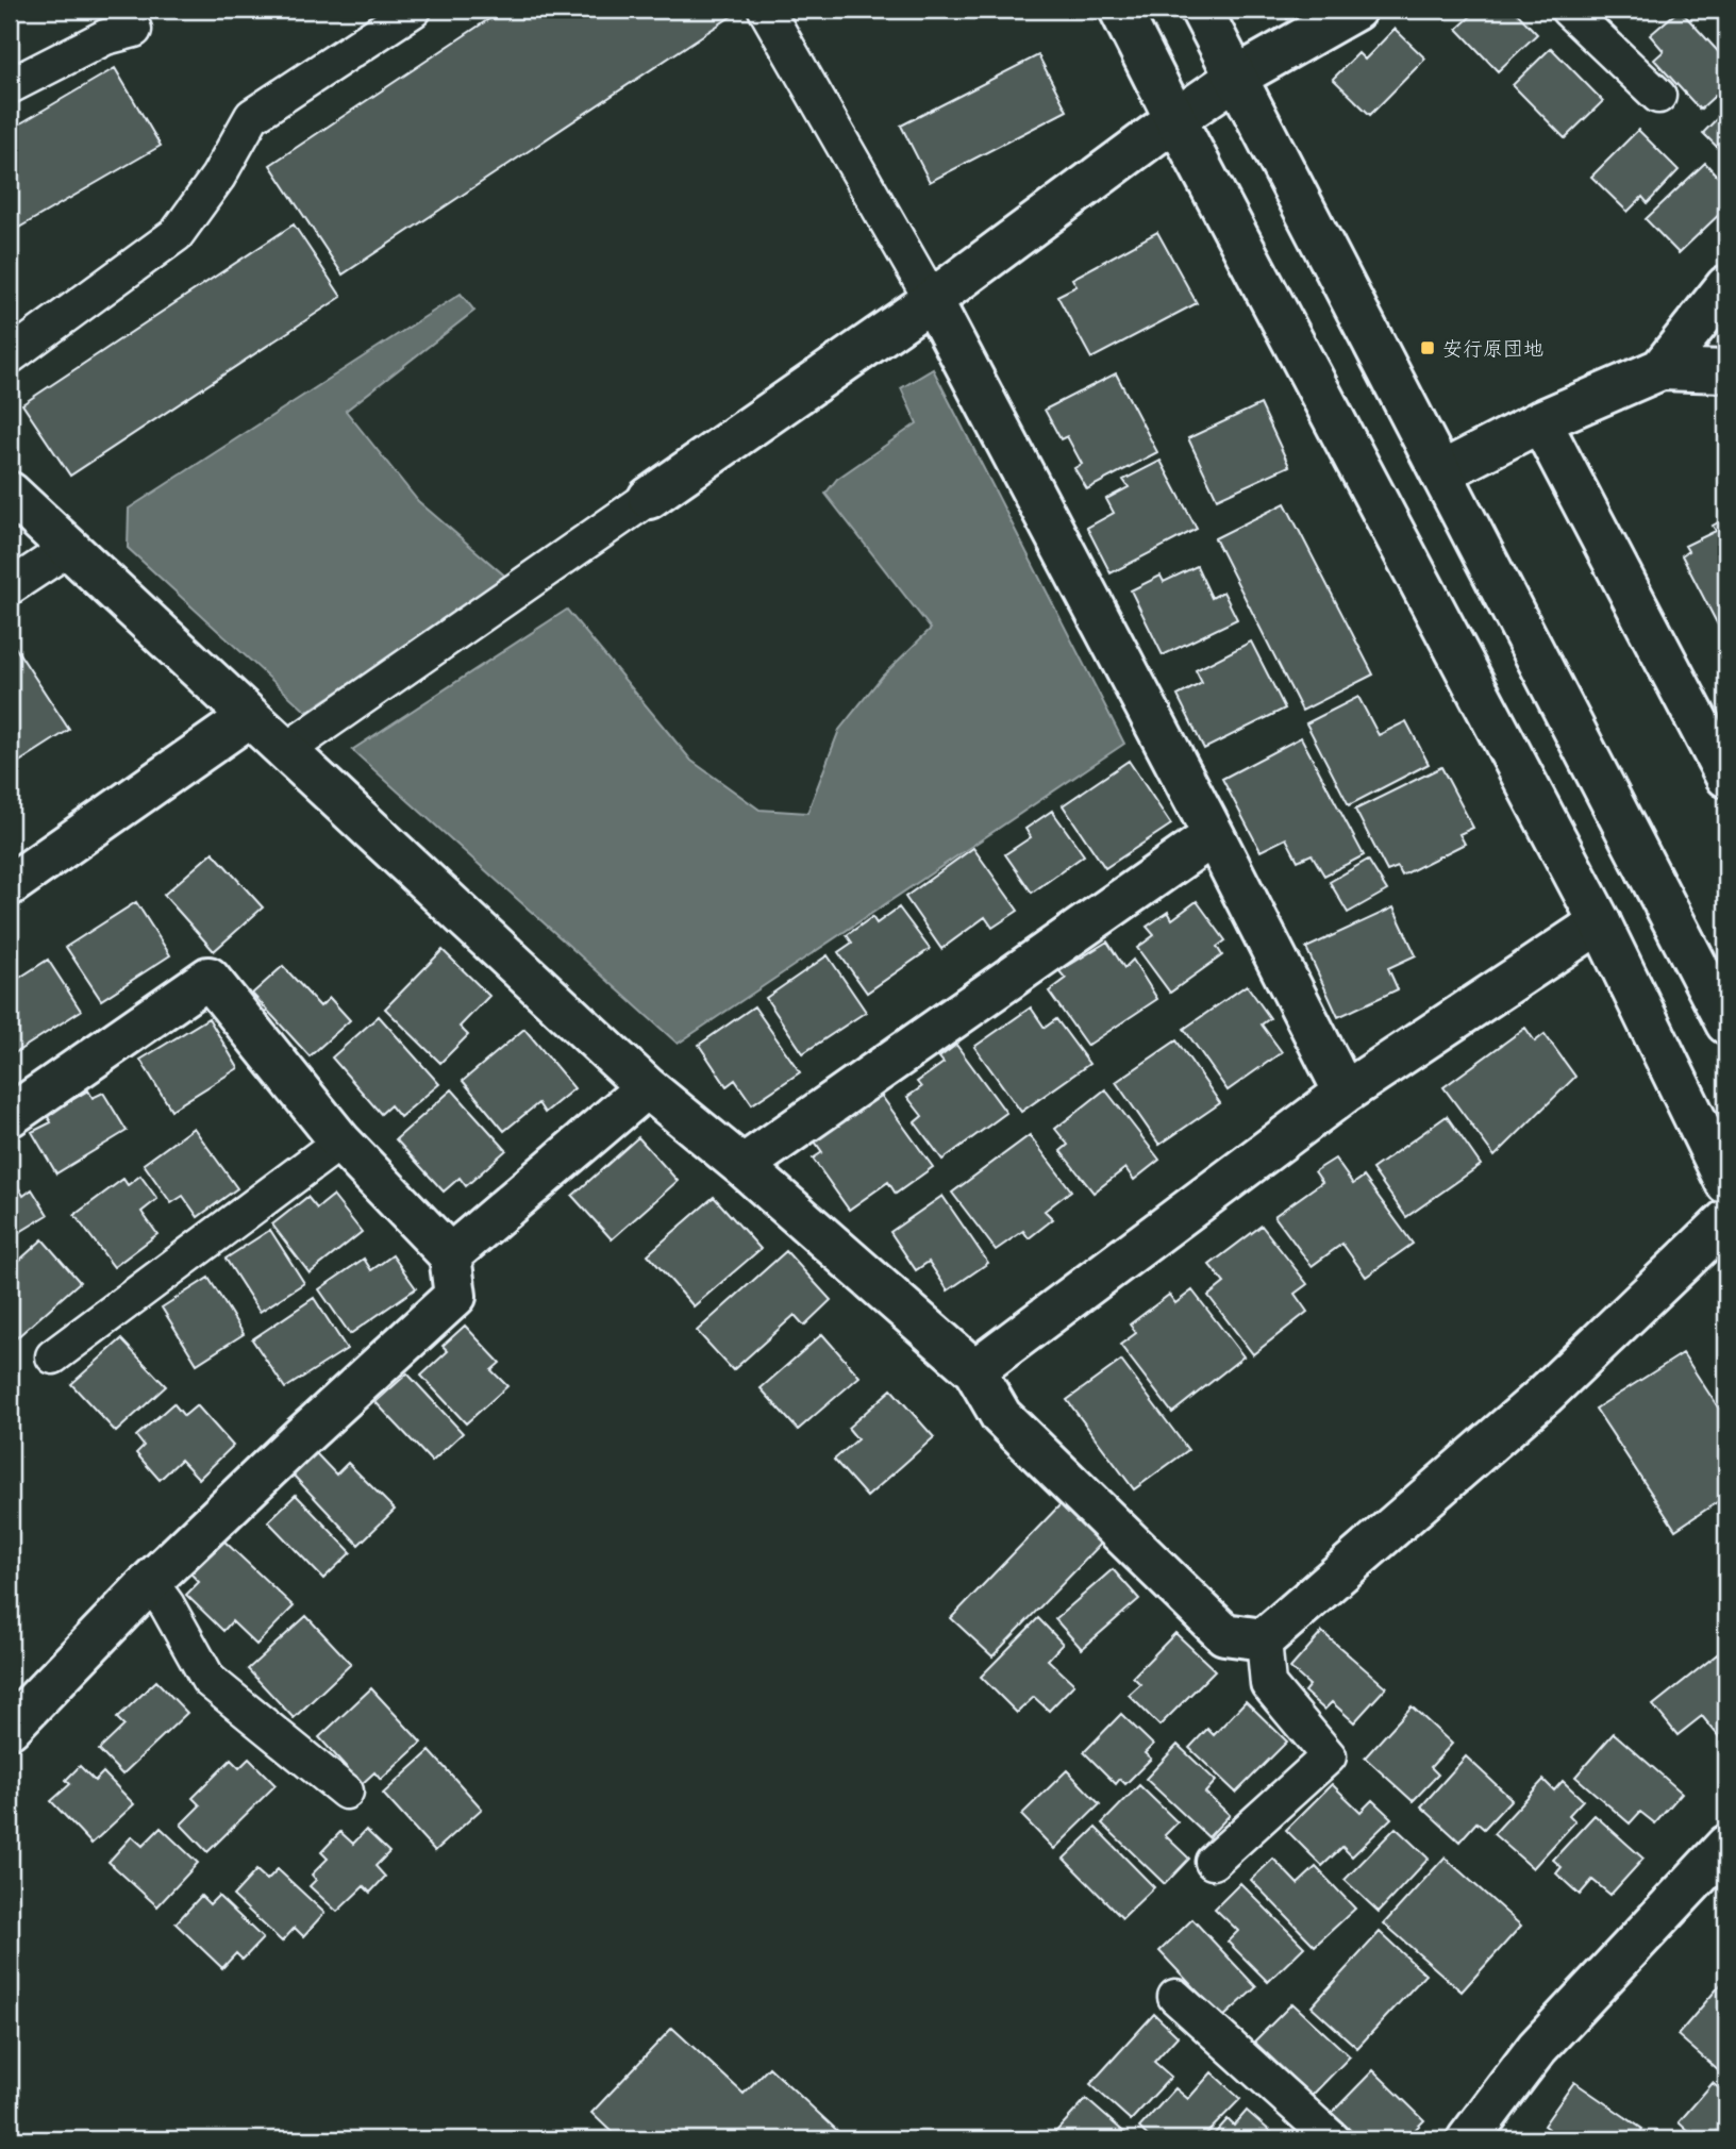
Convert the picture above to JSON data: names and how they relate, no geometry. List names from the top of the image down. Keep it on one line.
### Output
{"places":{"transit":["安行原団地"]}}
